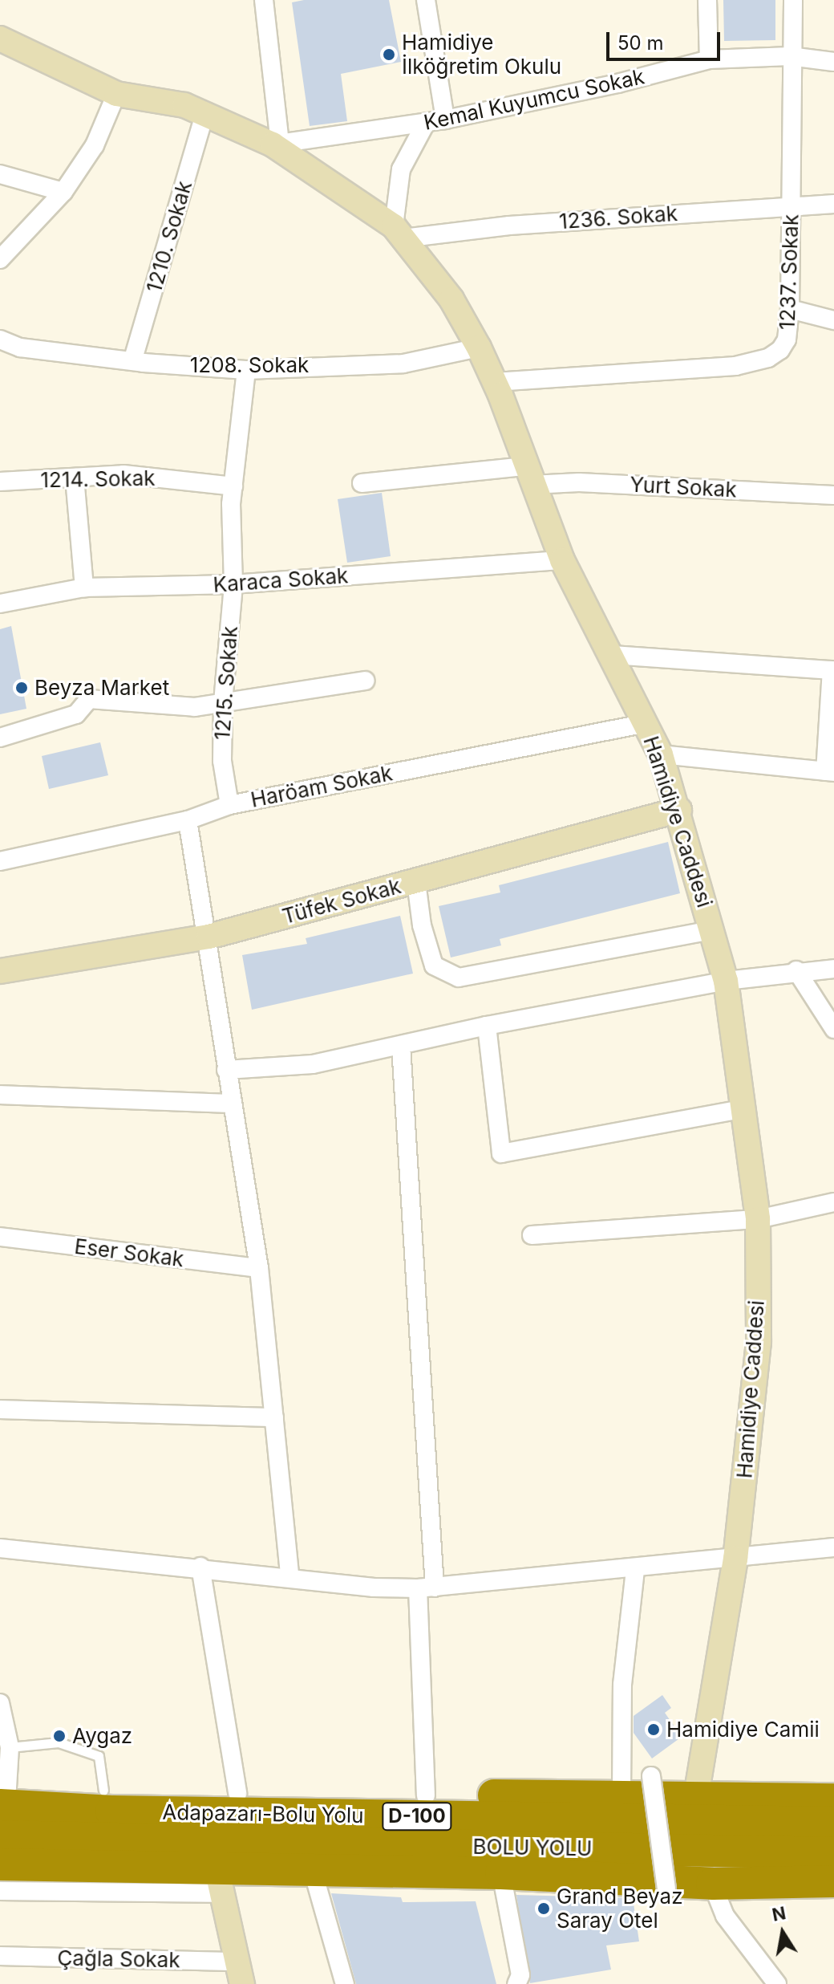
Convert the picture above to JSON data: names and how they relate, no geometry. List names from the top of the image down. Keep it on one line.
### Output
{"streets":{"highway":["Adapazarı-Bolu Yolu","D-100","BOLU YOLU"],"street":["Kemal Kuyumcu Sokak","1236. Sokak","1210. Sokak","1237. Sokak","1208. Sokak","1214. Sokak","Yurt Sokak","Karaca Sokak","1215. Sokak","Haröam Sokak","Hamidiye Caddesi","Tüfek Sokak","Eser Sokak","Çağla Sokak"]},"crossings":[["Kemal Kuyumcu Sokak","1237. Sokak"],["Kemal Kuyumcu Sokak","Hamidiye Caddesi"],["1236. Sokak","1237. Sokak"],["1236. Sokak","Hamidiye Caddesi"],["1210. Sokak","1208. Sokak"],["1210. Sokak","Hamidiye Caddesi"],["1237. Sokak","Hamidiye Caddesi"],["1208. Sokak","1215. Sokak"],["1208. Sokak","Hamidiye Caddesi"],["1214. Sokak","1215. Sokak"],["Yurt Sokak","Hamidiye Caddesi"],["Karaca Sokak","1215. Sokak"],["Karaca Sokak","Hamidiye Caddesi"],["1215. Sokak","Haröam Sokak"],["Haröam Sokak","Hamidiye Caddesi"],["Hamidiye Caddesi","Tüfek Sokak"]],"places":["Hamidiye İlköğretim Okulu","Beyza Market","Hamidiye Camii","Aygaz","Grand Beyaz Saray Otel"],"scale_bar":"50 m","north":"top"}
